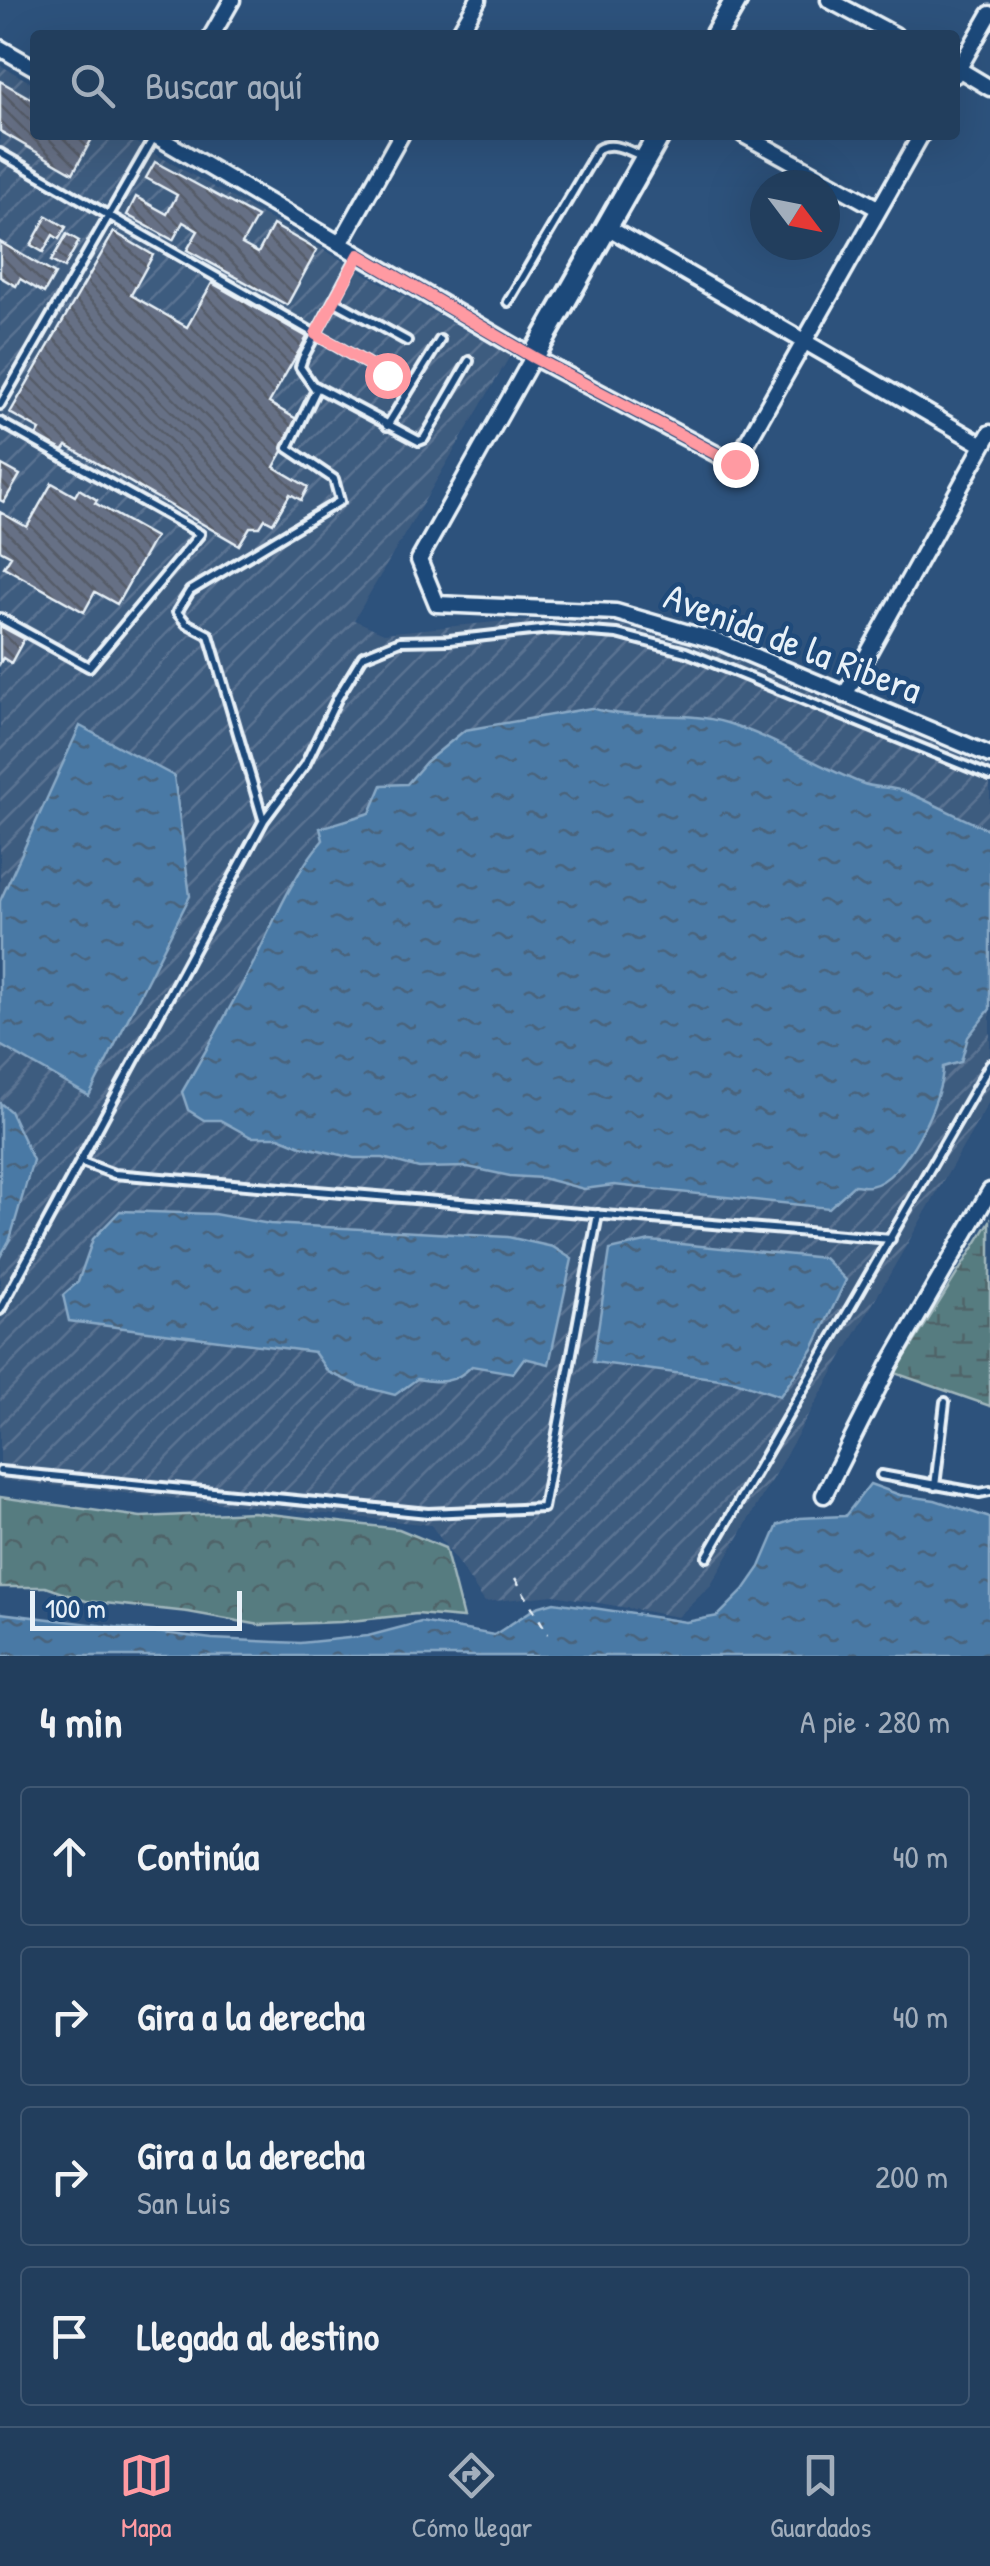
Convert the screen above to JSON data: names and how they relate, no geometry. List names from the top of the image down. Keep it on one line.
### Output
{"streets":{"street":["Avenida de la Ribera"]},"scale_bar":"100 m","north":"bottom right","page":{"search":"Buscar aquí","scale":"100 m","heading":["4 min","A pie · 280 m"],"list":[["Continúa","40 m"],["Gira a la derecha","40 m"],["Gira a la derecha","San Luis","200 m"],"Llegada al destino"],"nav":["Mapa","Cómo llegar","Guardados"]}}
